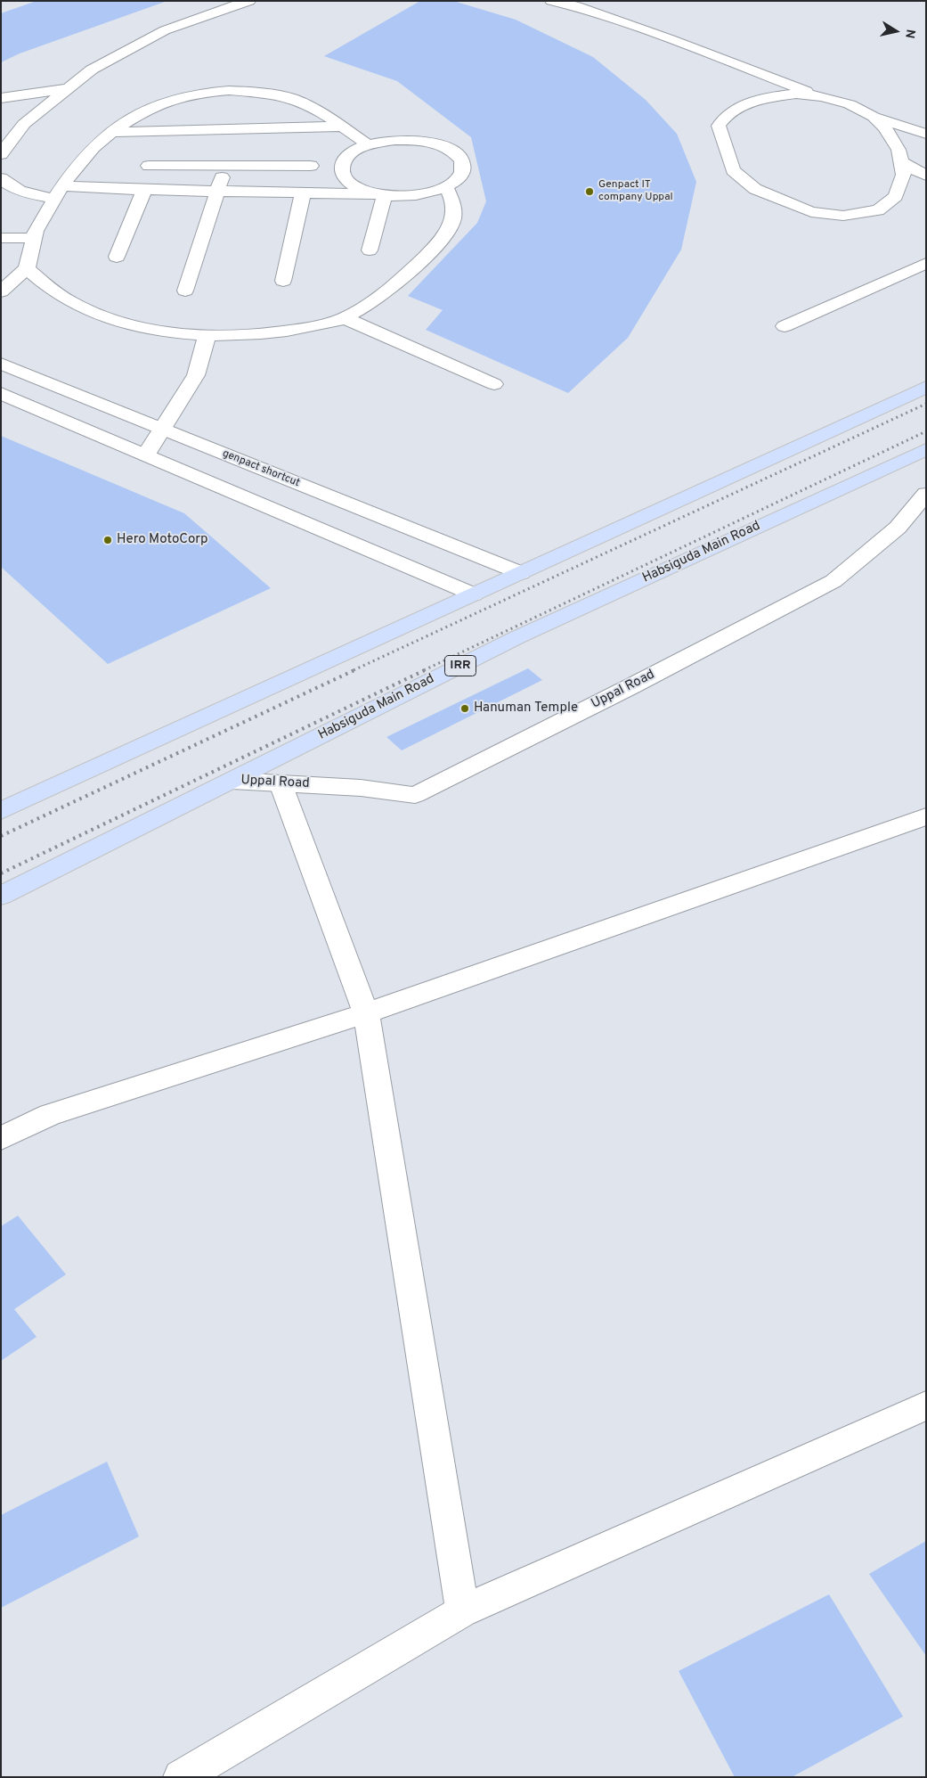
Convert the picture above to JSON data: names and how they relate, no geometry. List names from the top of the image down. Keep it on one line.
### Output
{"streets":{"main road":["Habsiguda Main Road","IRR"],"street":["genpact shortcut","Uppal Road"]},"crossings":[["Habsiguda Main Road","Uppal Road"]],"places":["Genpact IT company Uppal","Hero MotoCorp","Hanuman Temple"],"north":"right"}
